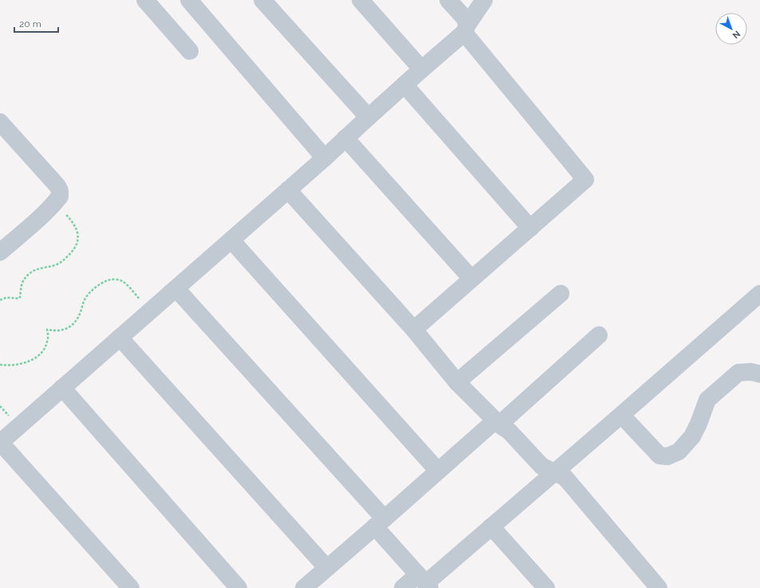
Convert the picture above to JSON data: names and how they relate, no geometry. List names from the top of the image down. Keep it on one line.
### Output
{"scale_bar":"20 m","north":"bottom right"}
